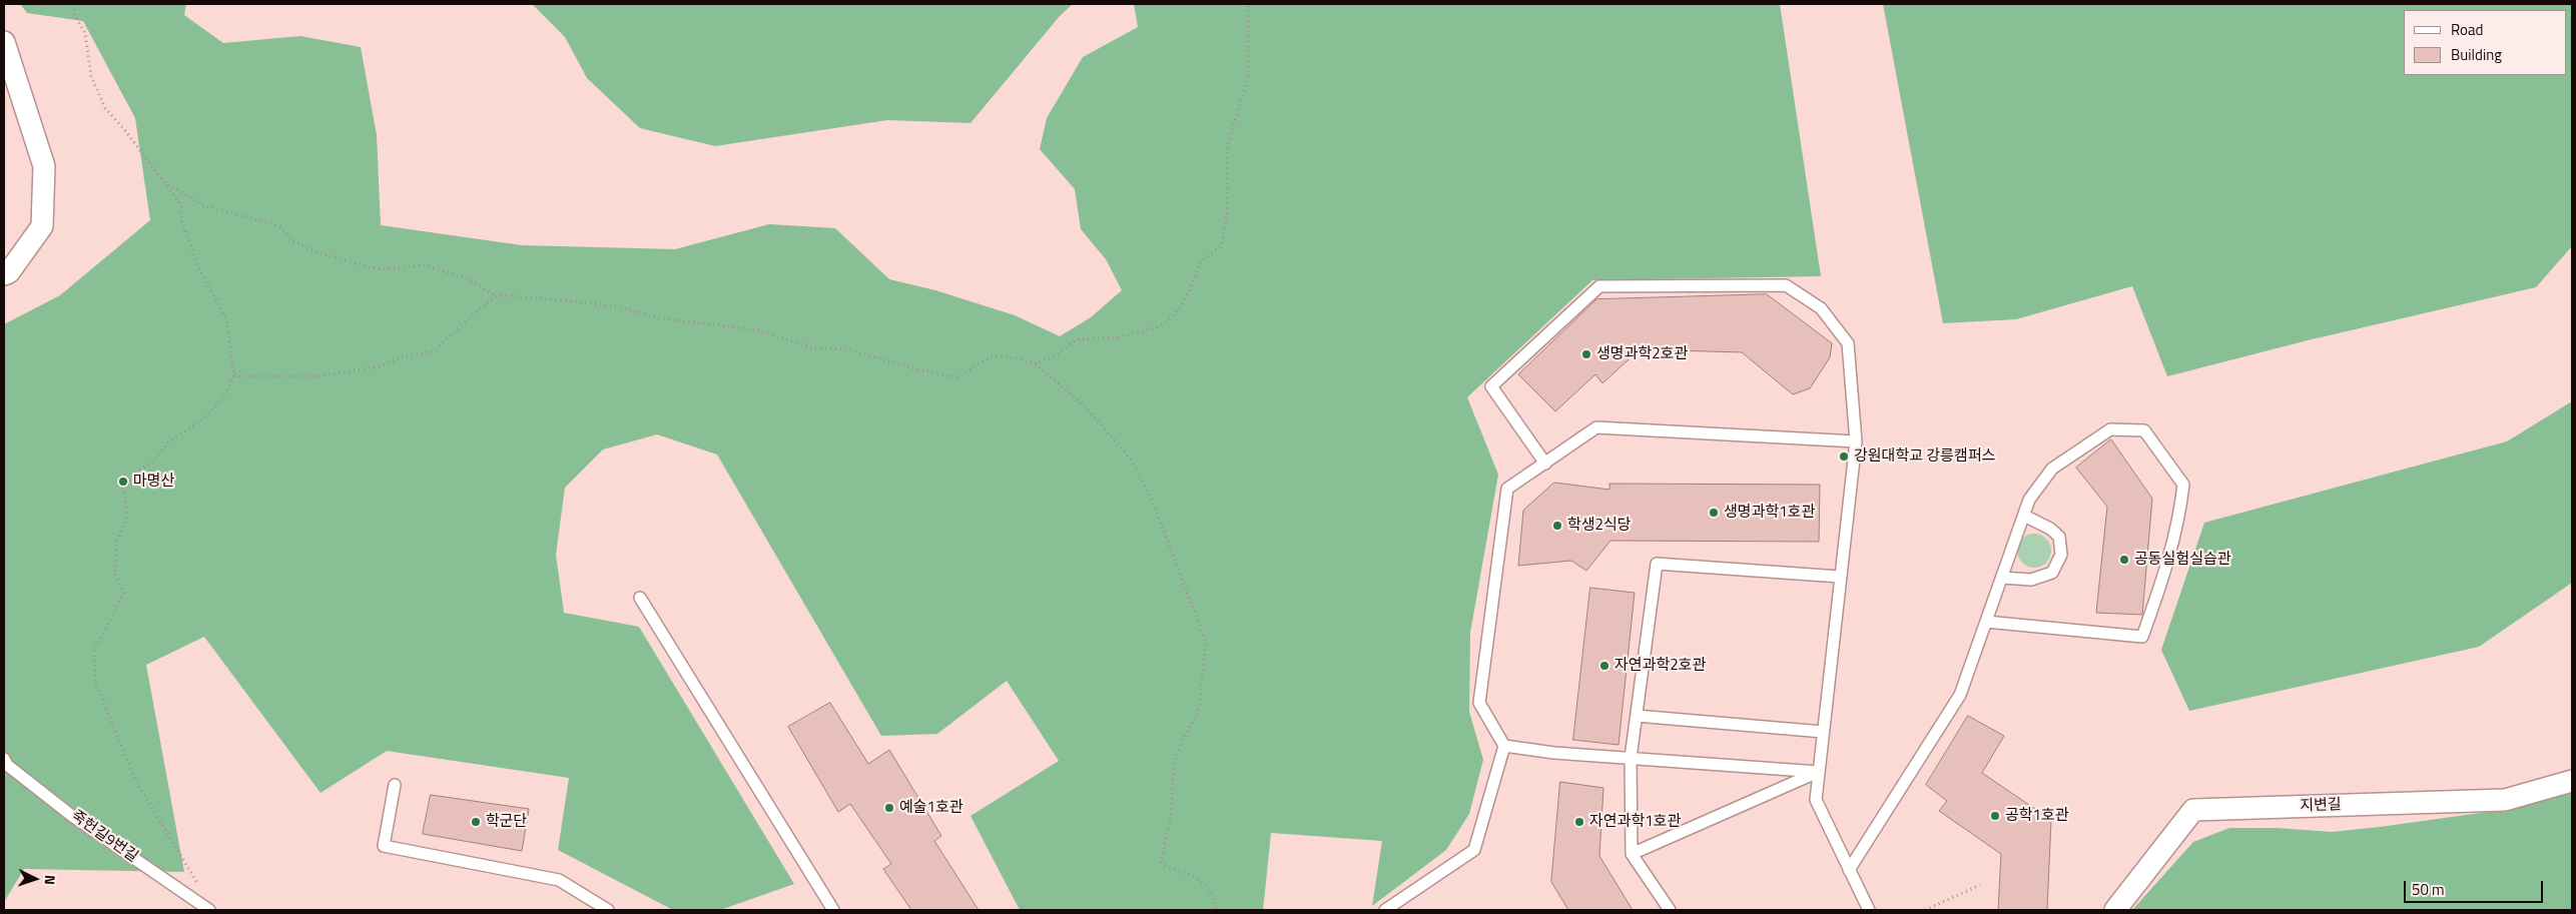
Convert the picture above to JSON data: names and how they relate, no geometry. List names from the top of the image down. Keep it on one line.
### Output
{"streets":{"street":["지변길"],"lane":["죽헌길9번길"]},"places":["생명과학2호관","강원대학교 강릉캠퍼스","마명산","생명과학1호관","학생2식당","공동실험실습관","자연과학2호관","예술1호관","공학1호관","학군단","자연과학1호관"],"legend":["Road","Building"],"scale_bar":"50 m","north":"right"}
